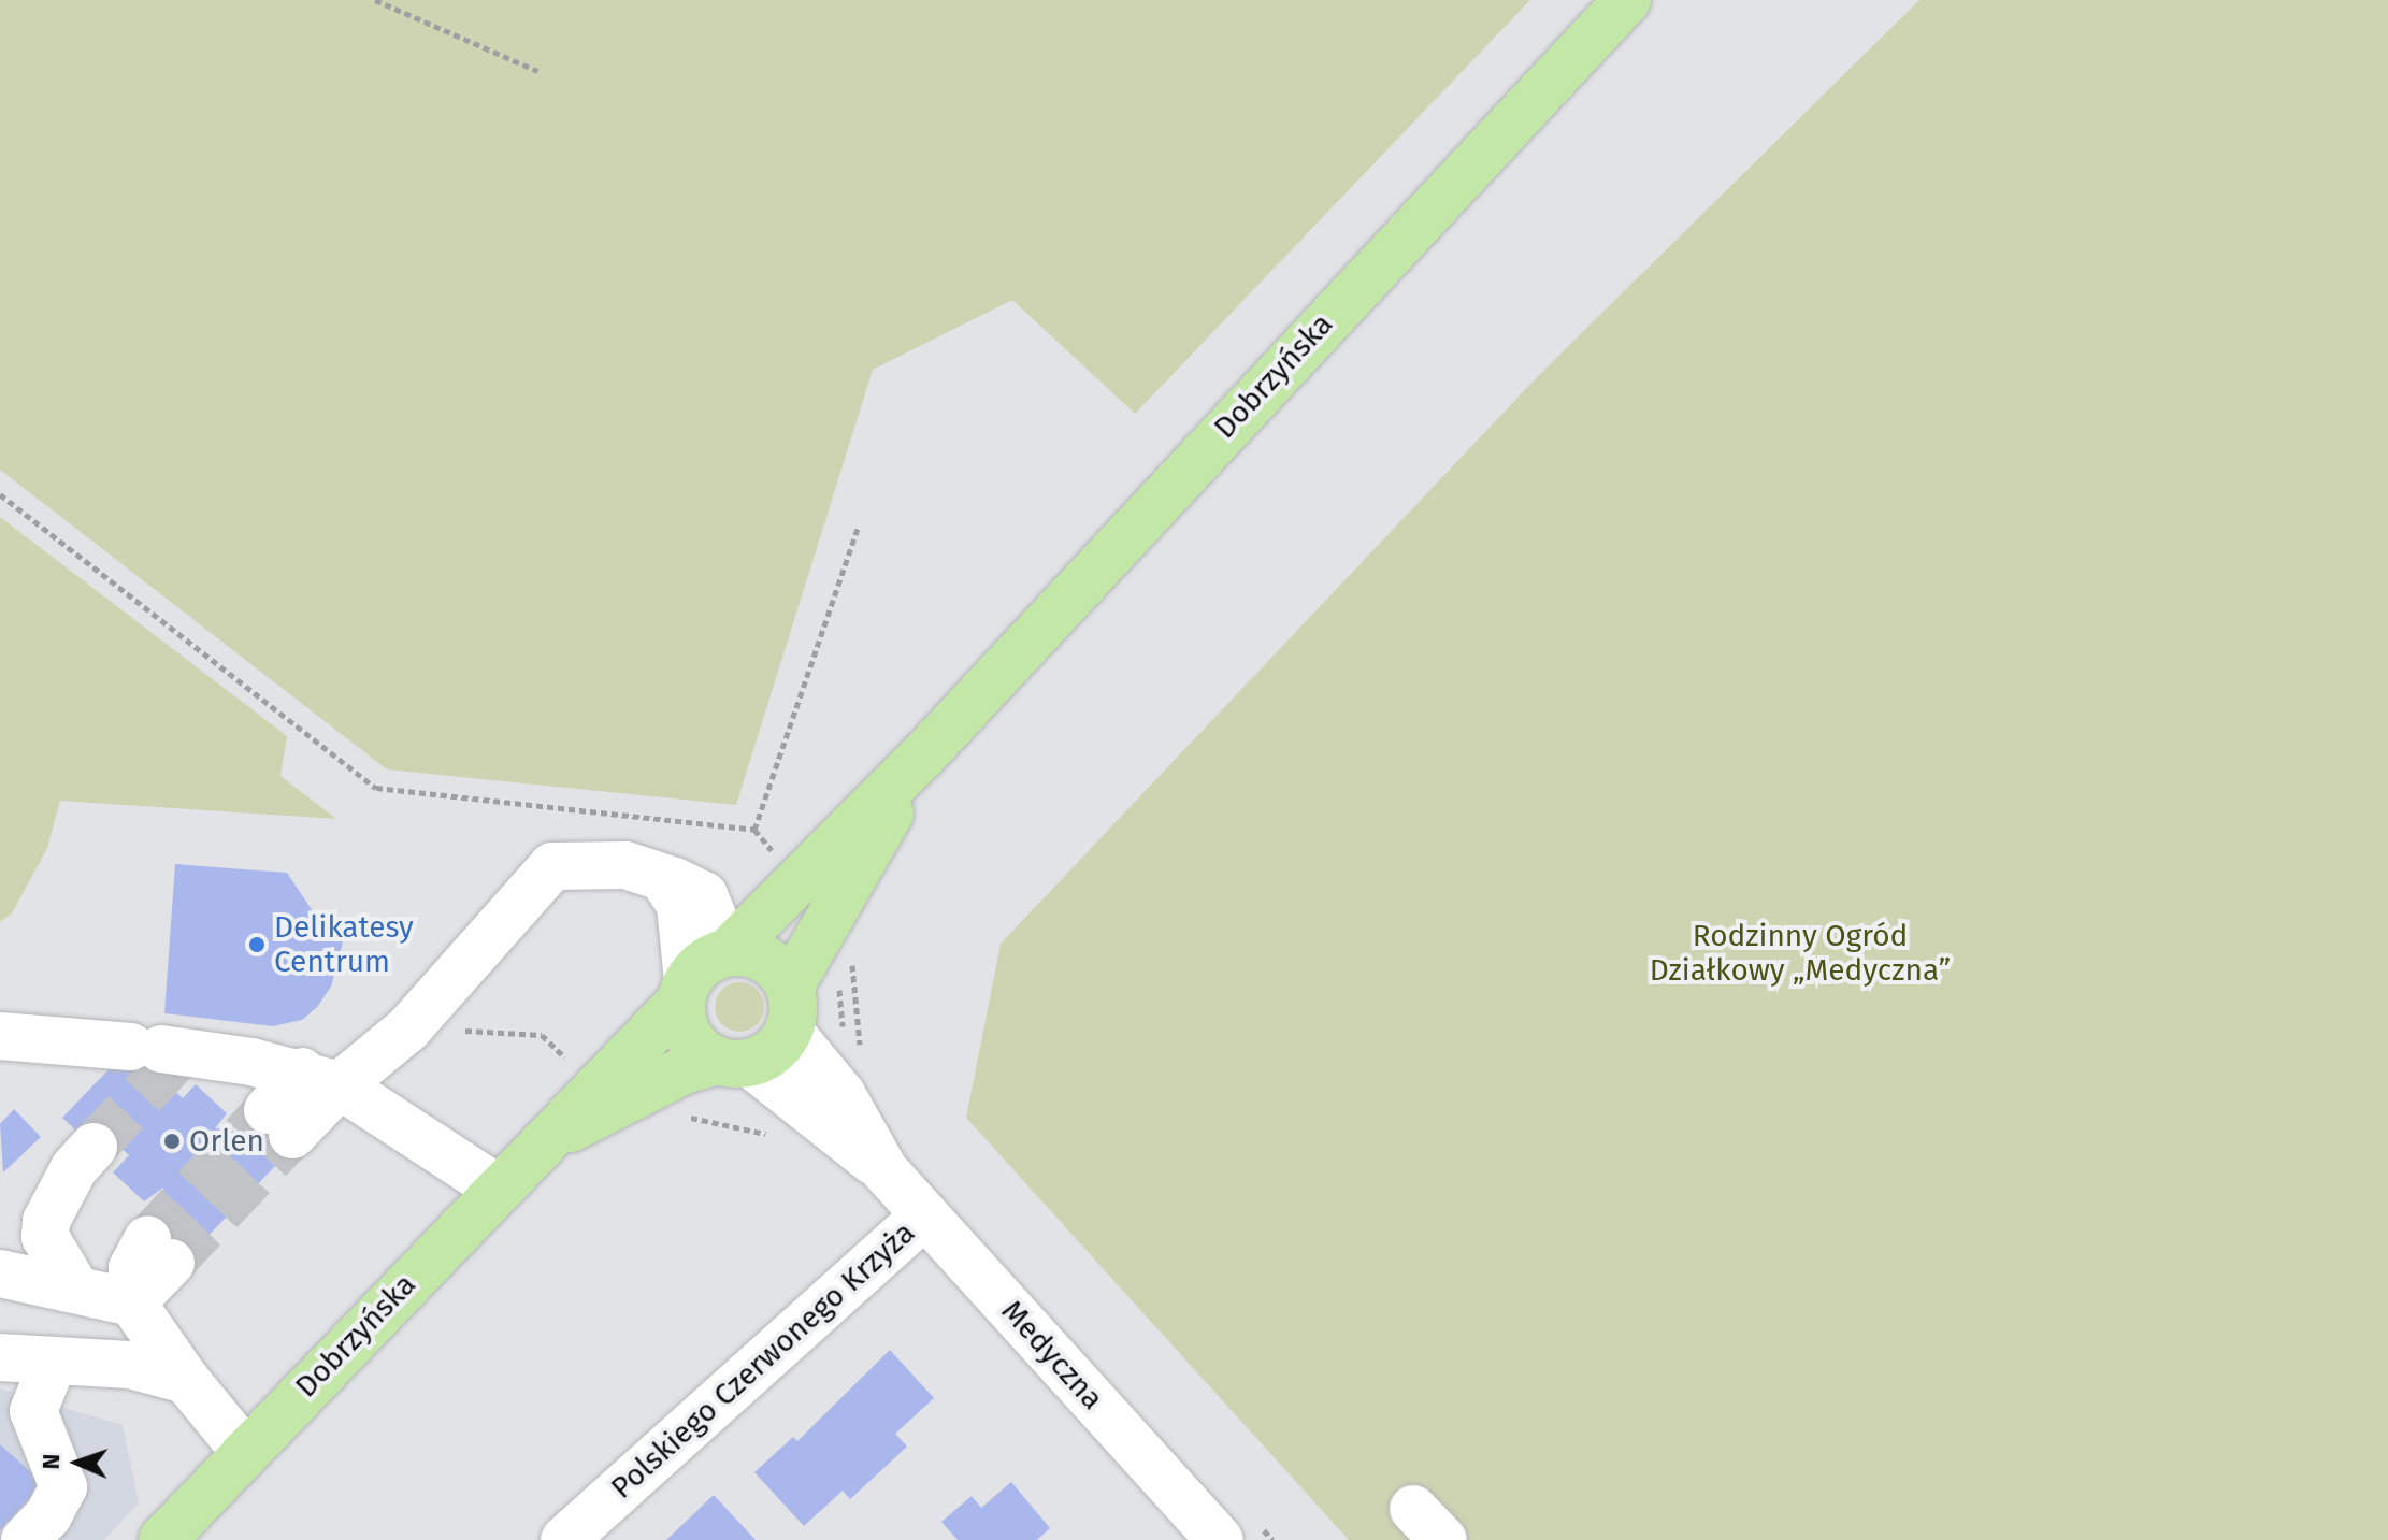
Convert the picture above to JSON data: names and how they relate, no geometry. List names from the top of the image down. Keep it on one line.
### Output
{"streets":{"main road":["Dobrzyńska"],"street":["Medyczna","Polskiego Czerwonego Krzyża"]},"crossings":[["Dobrzyńska","Medyczna"],["Medyczna","Polskiego Czerwonego Krzyża"]],"parks":["Rodzinny Ogród Działkowy „Medyczna”"],"places":["Delikatesy Centrum","Orlen"],"north":"left"}
